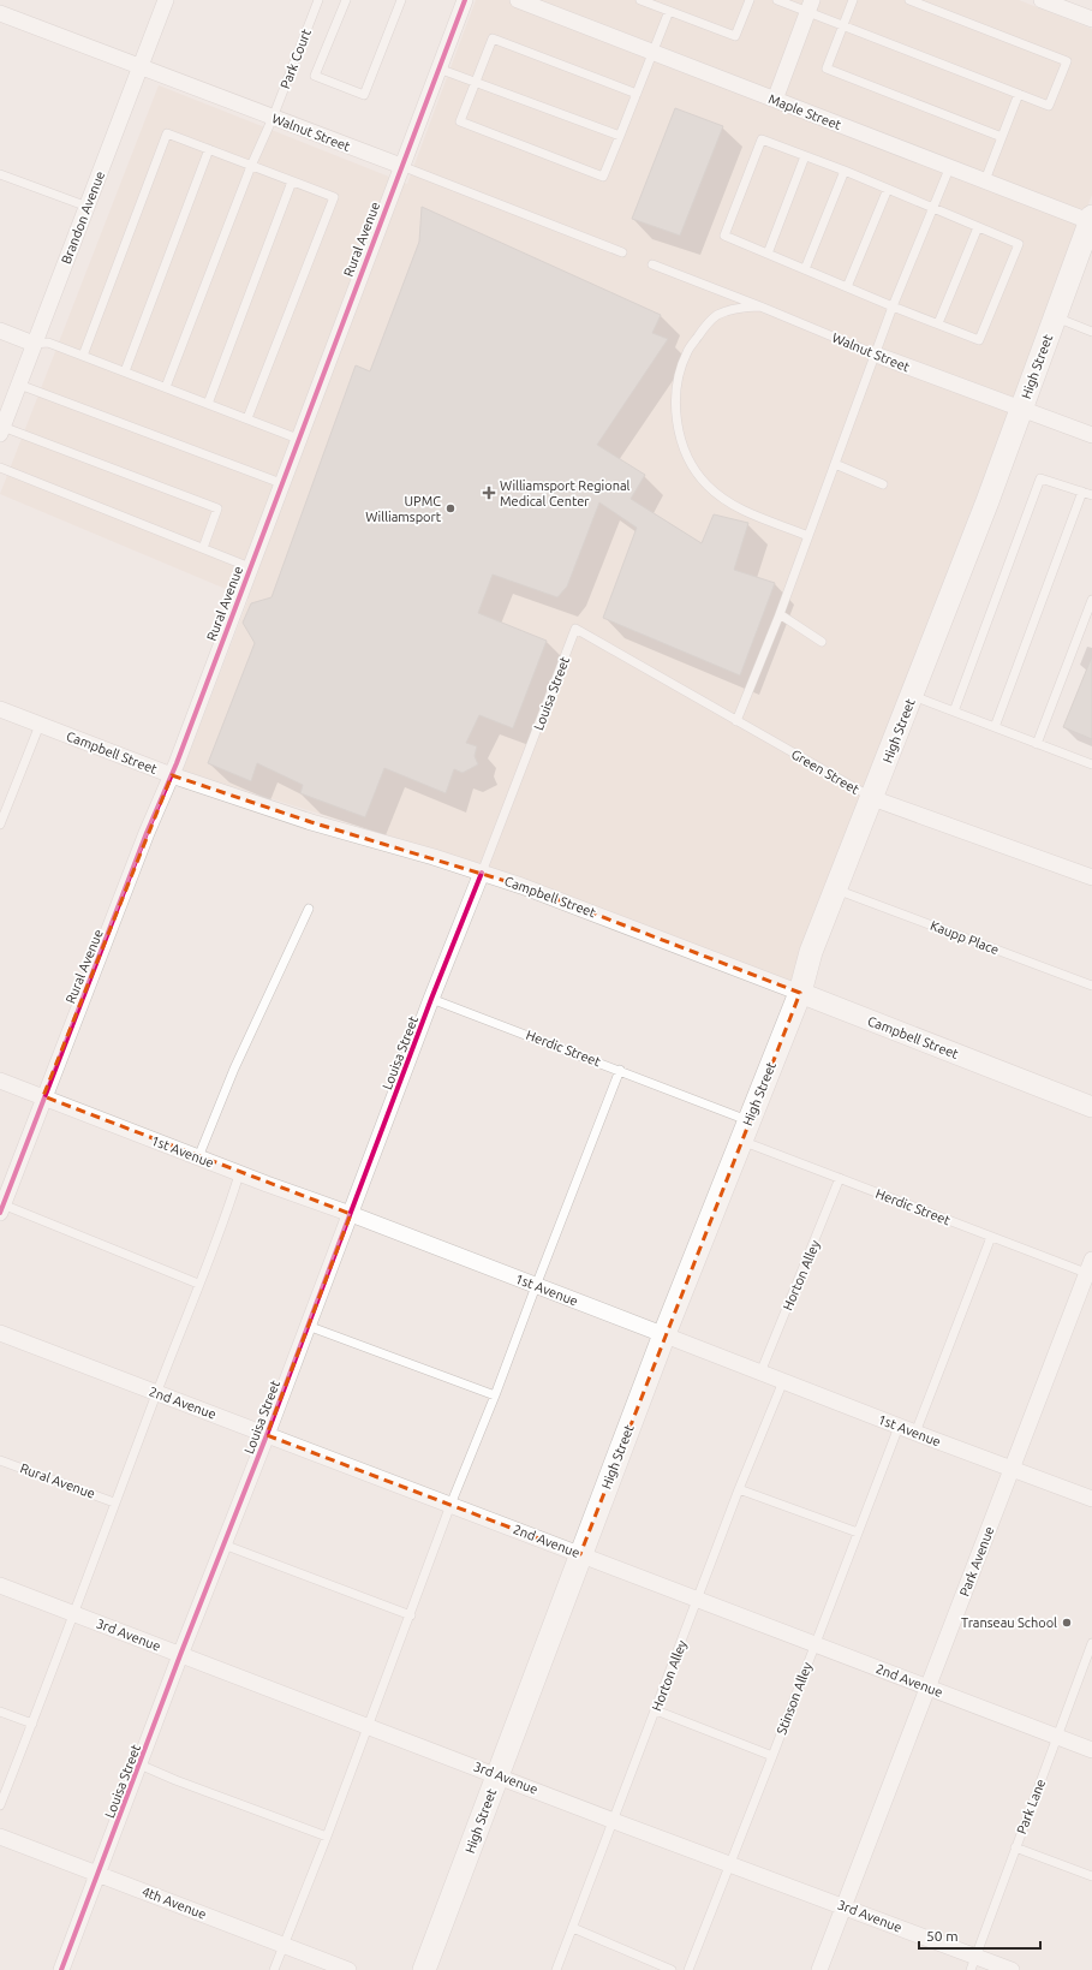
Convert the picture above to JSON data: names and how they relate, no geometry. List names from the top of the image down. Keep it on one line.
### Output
{"streets":{"main road":["High Street"],"street":["Maple Street","Walnut Street","Brandon Avenue","Rural Avenue","Louisa Street","Campbell Street","Green Street","1st Avenue","2nd Avenue","Park Avenue","3rd Avenue","4th Avenue"],"lane":["Park Court","Kaupp Place","Herdic Street","Horton Alley","Stinson Alley","Park Lane"]},"crossings":[["Park Court","Walnut Street"],["Maple Street","High Street"],["Walnut Street","Brandon Avenue"],["Walnut Street","Rural Avenue"],["Walnut Street","High Street"],["Rural Avenue","Campbell Street"],["Rural Avenue","1st Avenue"],["High Street","Campbell Street"],["High Street","Green Street"],["High Street","Kaupp Place"],["High Street","Herdic Street"],["High Street","1st Avenue"],["High Street","2nd Avenue"],["High Street","3rd Avenue"],["Louisa Street","Campbell Street"],["Louisa Street","Green Street"],["Louisa Street","Herdic Street"],["Louisa Street","1st Avenue"],["Louisa Street","2nd Avenue"],["Louisa Street","3rd Avenue"],["Louisa Street","4th Avenue"],["Herdic Street","Horton Alley"],["Herdic Street","Park Avenue"],["1st Avenue","Horton Alley"],["1st Avenue","Park Avenue"],["1st Avenue","Stinson Alley"],["Horton Alley","2nd Avenue"],["Horton Alley","3rd Avenue"],["2nd Avenue","Park Avenue"],["2nd Avenue","Stinson Alley"],["2nd Avenue","Park Lane"],["Park Avenue","3rd Avenue"],["3rd Avenue","Stinson Alley"],["3rd Avenue","Park Lane"]],"places":{"health":["Williamsport Regional Medical Center"],"other":["UPMC Williamsport","Transeau School"]},"scale_bar":"50 m"}
